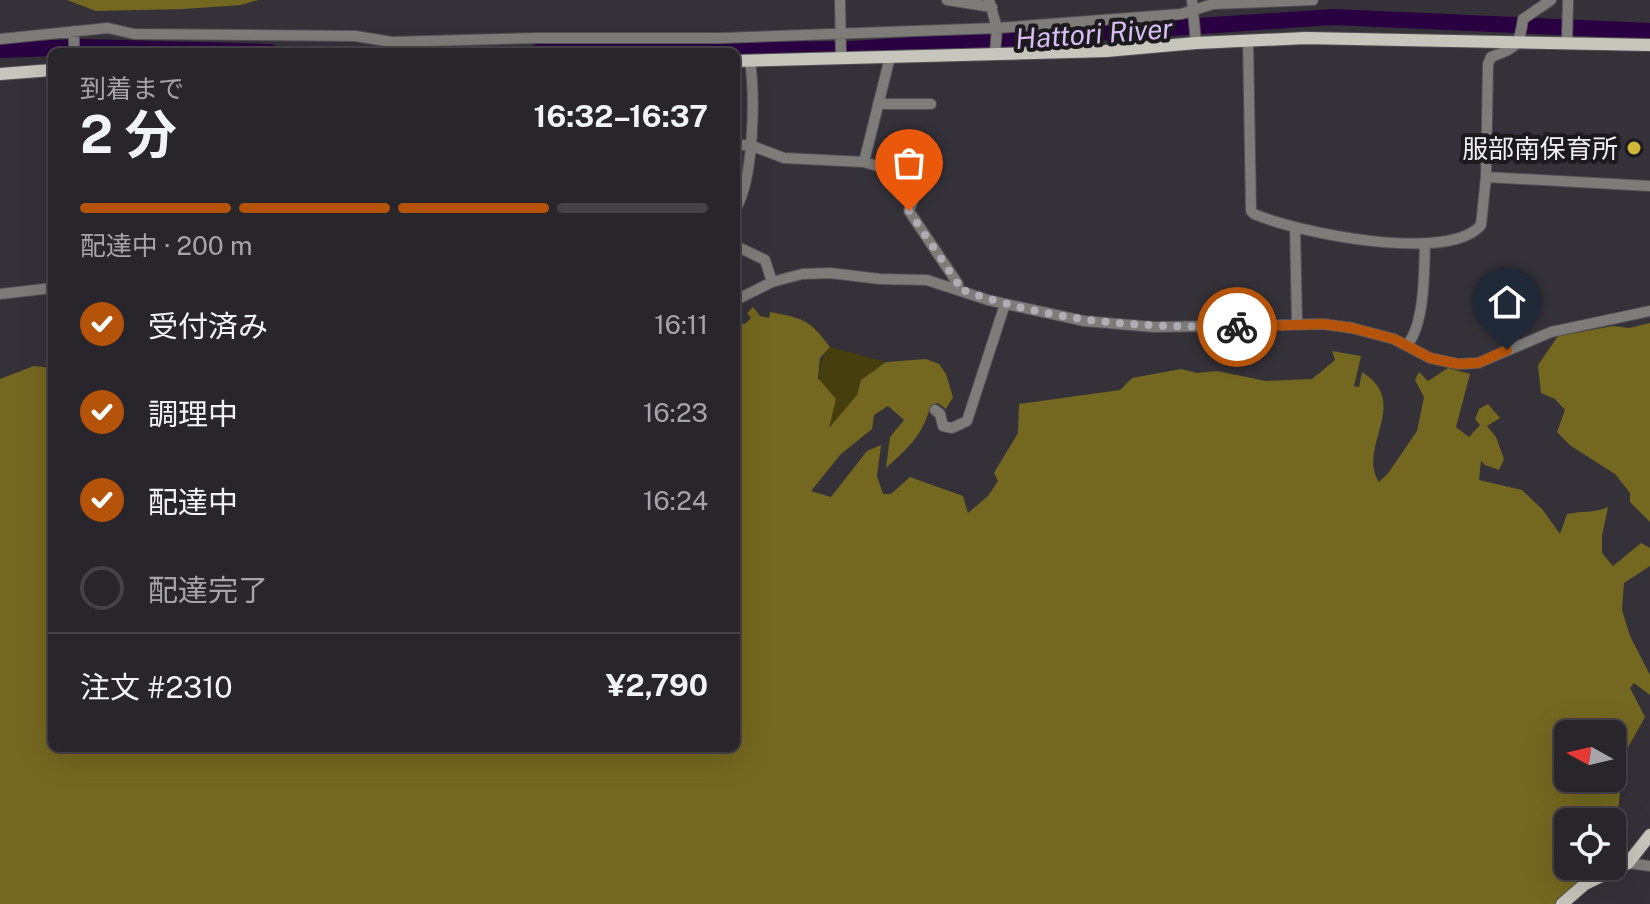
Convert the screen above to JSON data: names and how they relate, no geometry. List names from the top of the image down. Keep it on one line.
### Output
{"water":["Hattori River"],"places":["服部南保育所"],"north":"left","page":{"heading":["2 分","到着まで","16:32–16:37"],"panel":["注文 #2310","¥2,790"],"bar":"配達中 · 200 m","list":[["受付済み","16:11"],["調理中","16:23"],["配達中","16:24"],"配達完了"]}}
